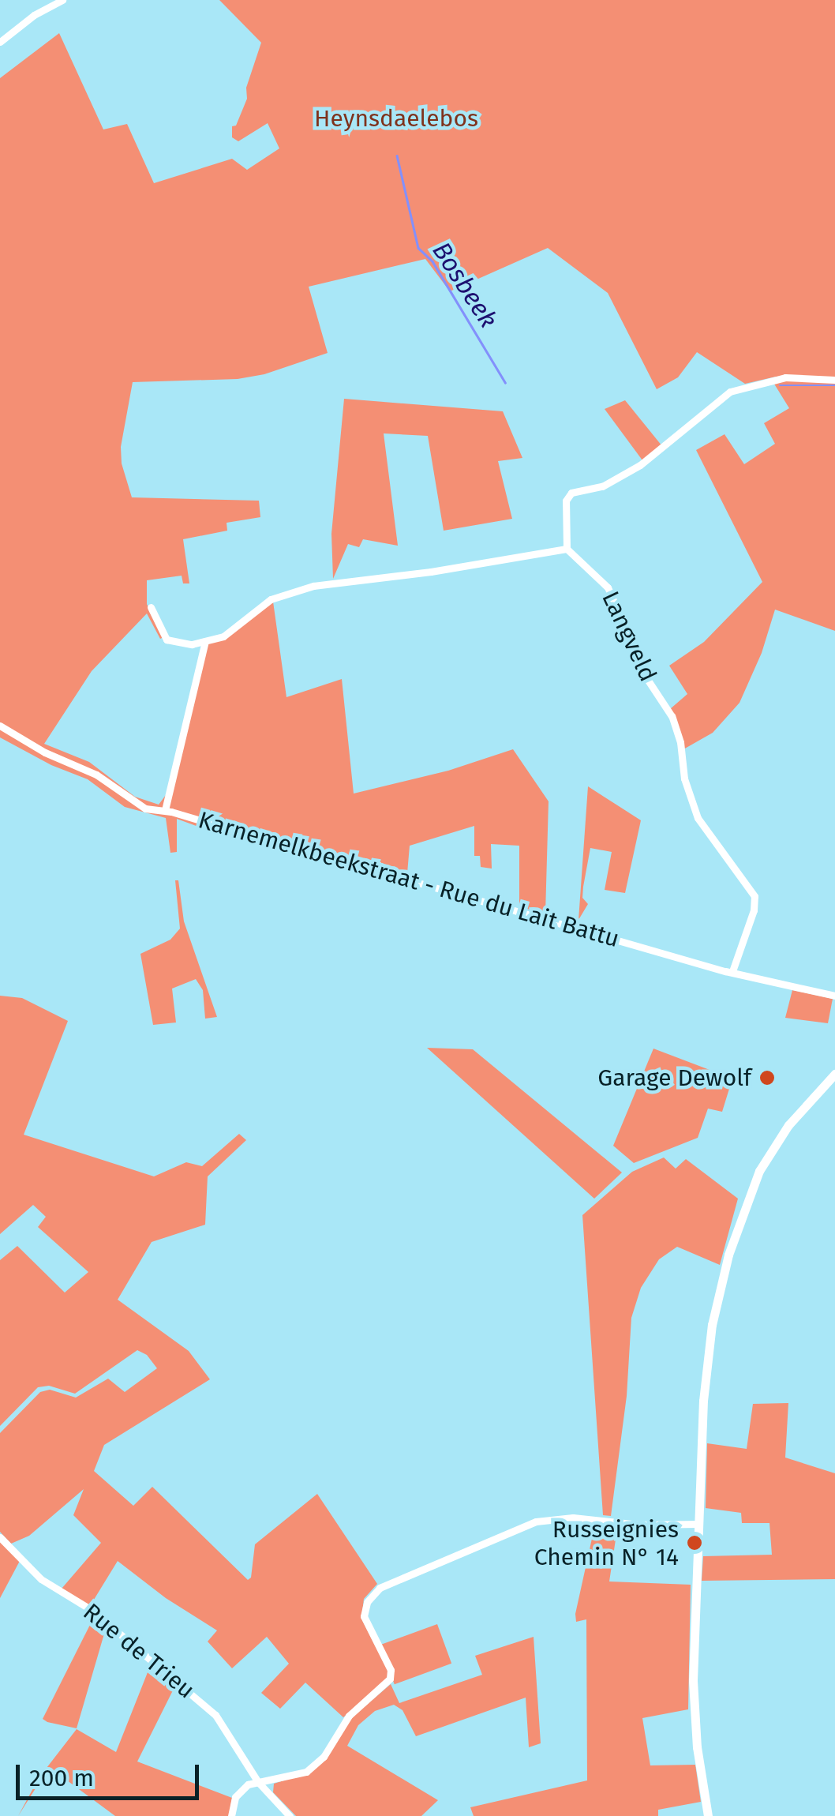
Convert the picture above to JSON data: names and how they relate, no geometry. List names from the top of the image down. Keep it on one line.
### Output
{"streets":{"street":["Langveld","Karnemelkbeekstraat - Rue du Lait Battu","Rue de Trieu"]},"crossings":[["Langveld","Karnemelkbeekstraat - Rue du Lait Battu"]],"water":["Bosbeek"],"parks":["Heynsdaelebos"],"places":["Garage Dewolf","Russeignies Chemin N° 14"],"scale_bar":"200 m"}
